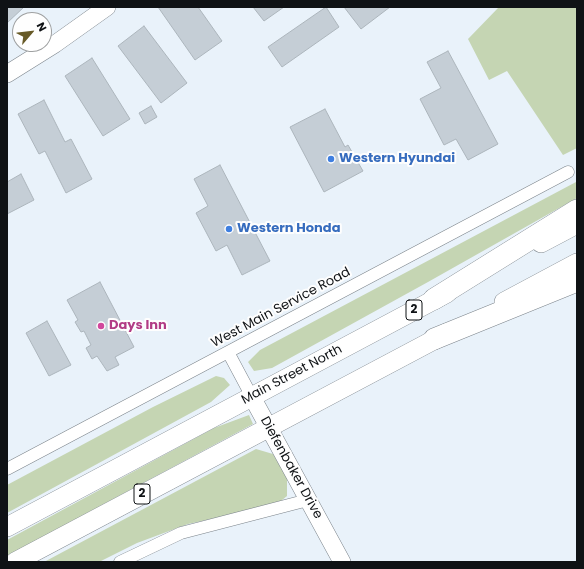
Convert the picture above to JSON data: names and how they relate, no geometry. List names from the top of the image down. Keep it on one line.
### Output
{"streets":{"main road":["2","Main Street North"],"street":["West Main Service Road","Diefenbaker Drive"]},"crossings":[["West Main Service Road","Diefenbaker Drive"],["2","Diefenbaker Drive"],["Main Street North","Diefenbaker Drive"]],"places":["Western Hyundai","Western Honda","Days Inn"],"north":"top right"}
